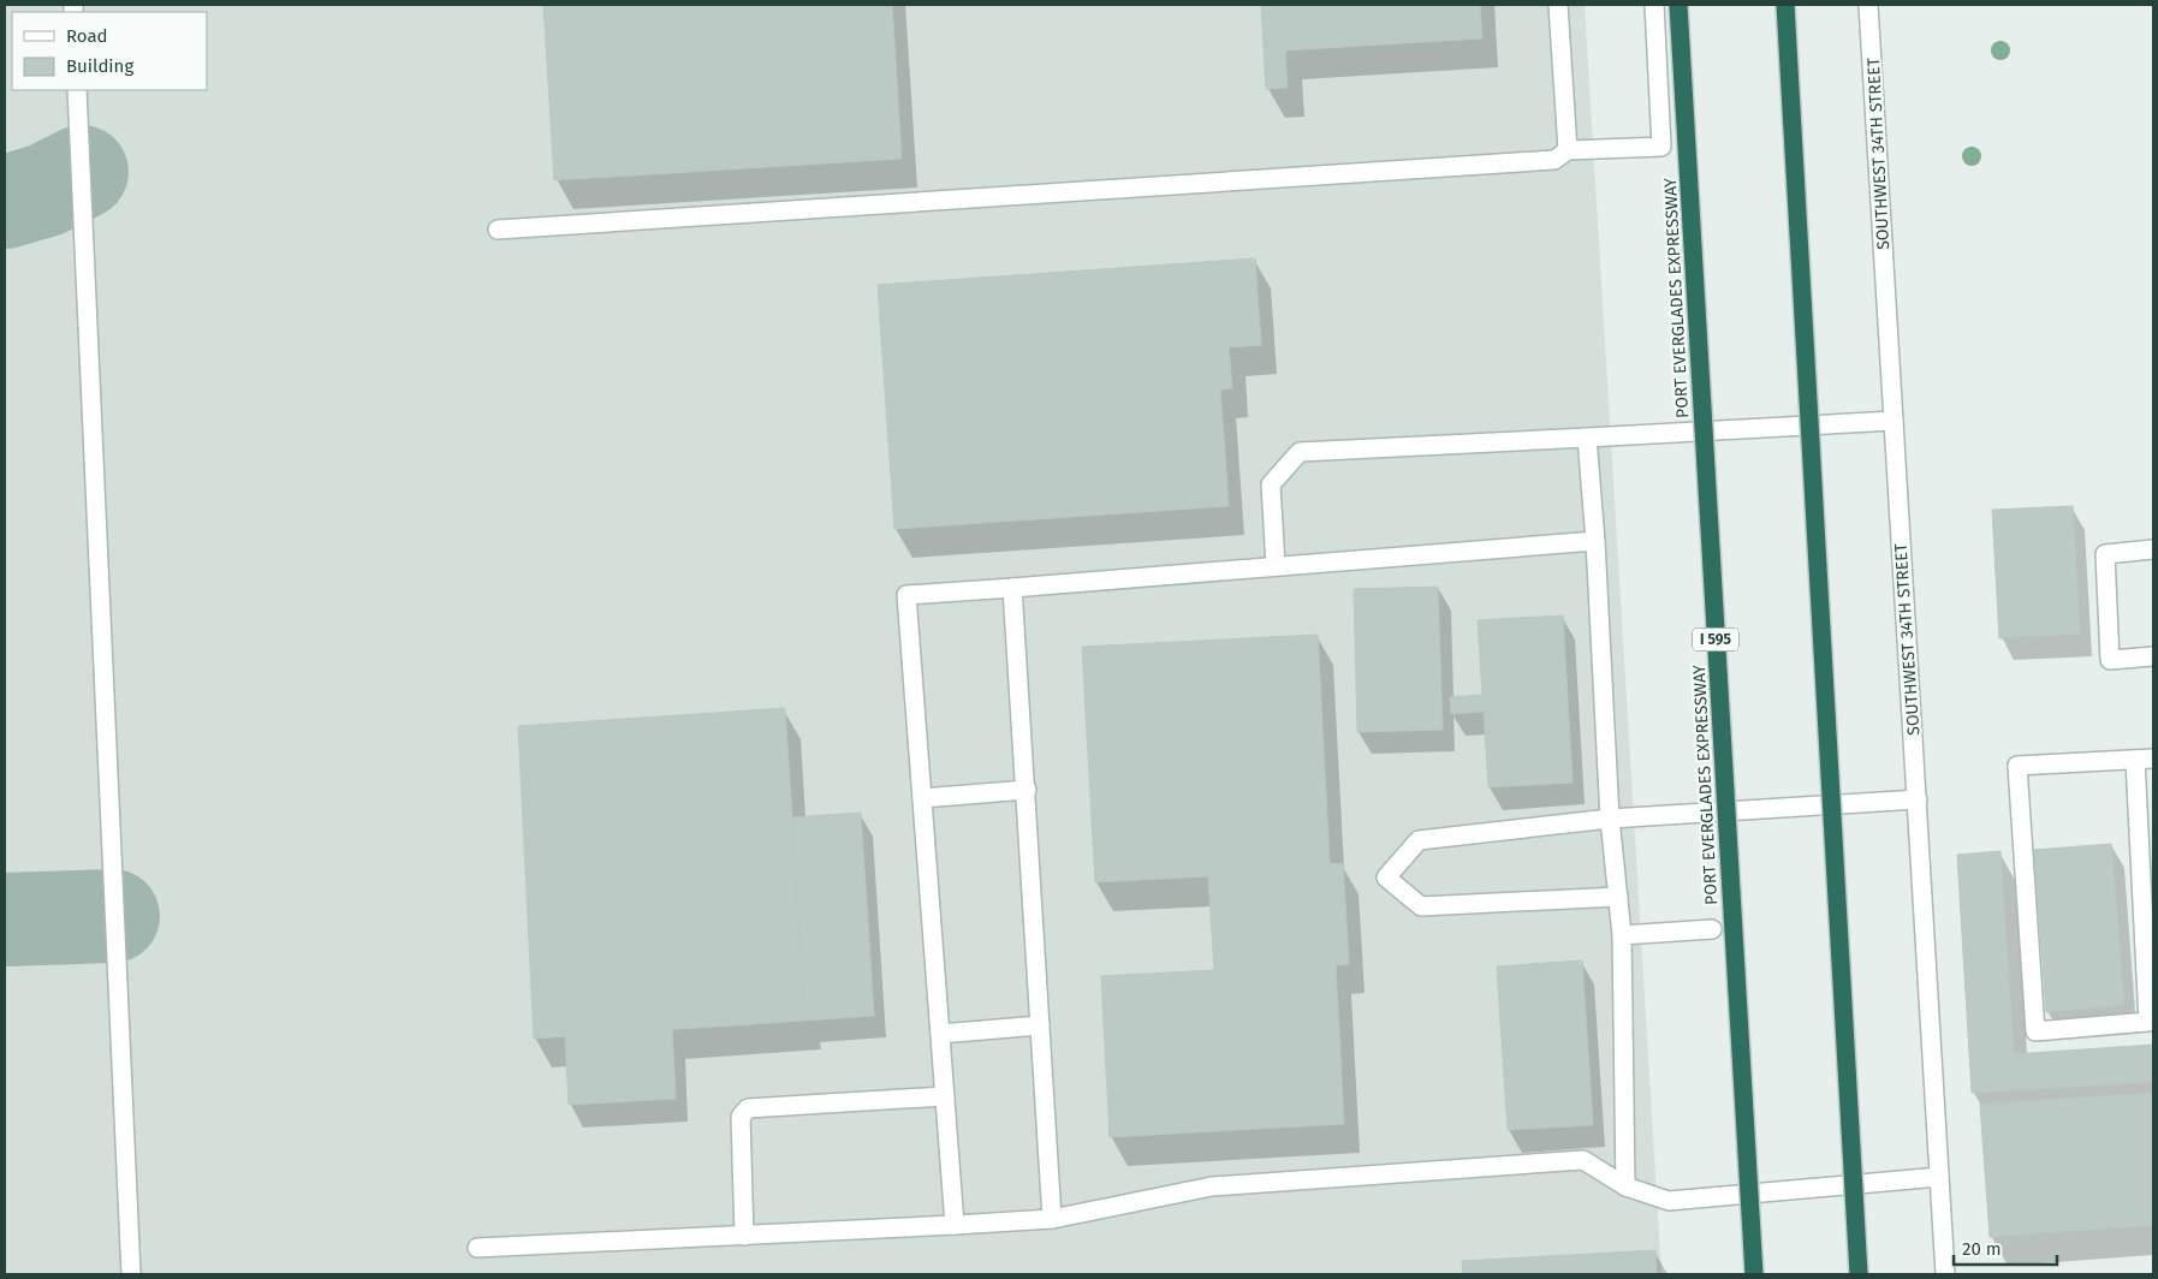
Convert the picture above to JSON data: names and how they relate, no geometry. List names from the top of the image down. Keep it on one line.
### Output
{"streets":{"highway":["PORT EVERGLADES EXPRESSWAY","I 595"],"street":["SOUTHWEST 34TH STREET"]},"legend":["Road","Building"],"scale_bar":"20 m"}
